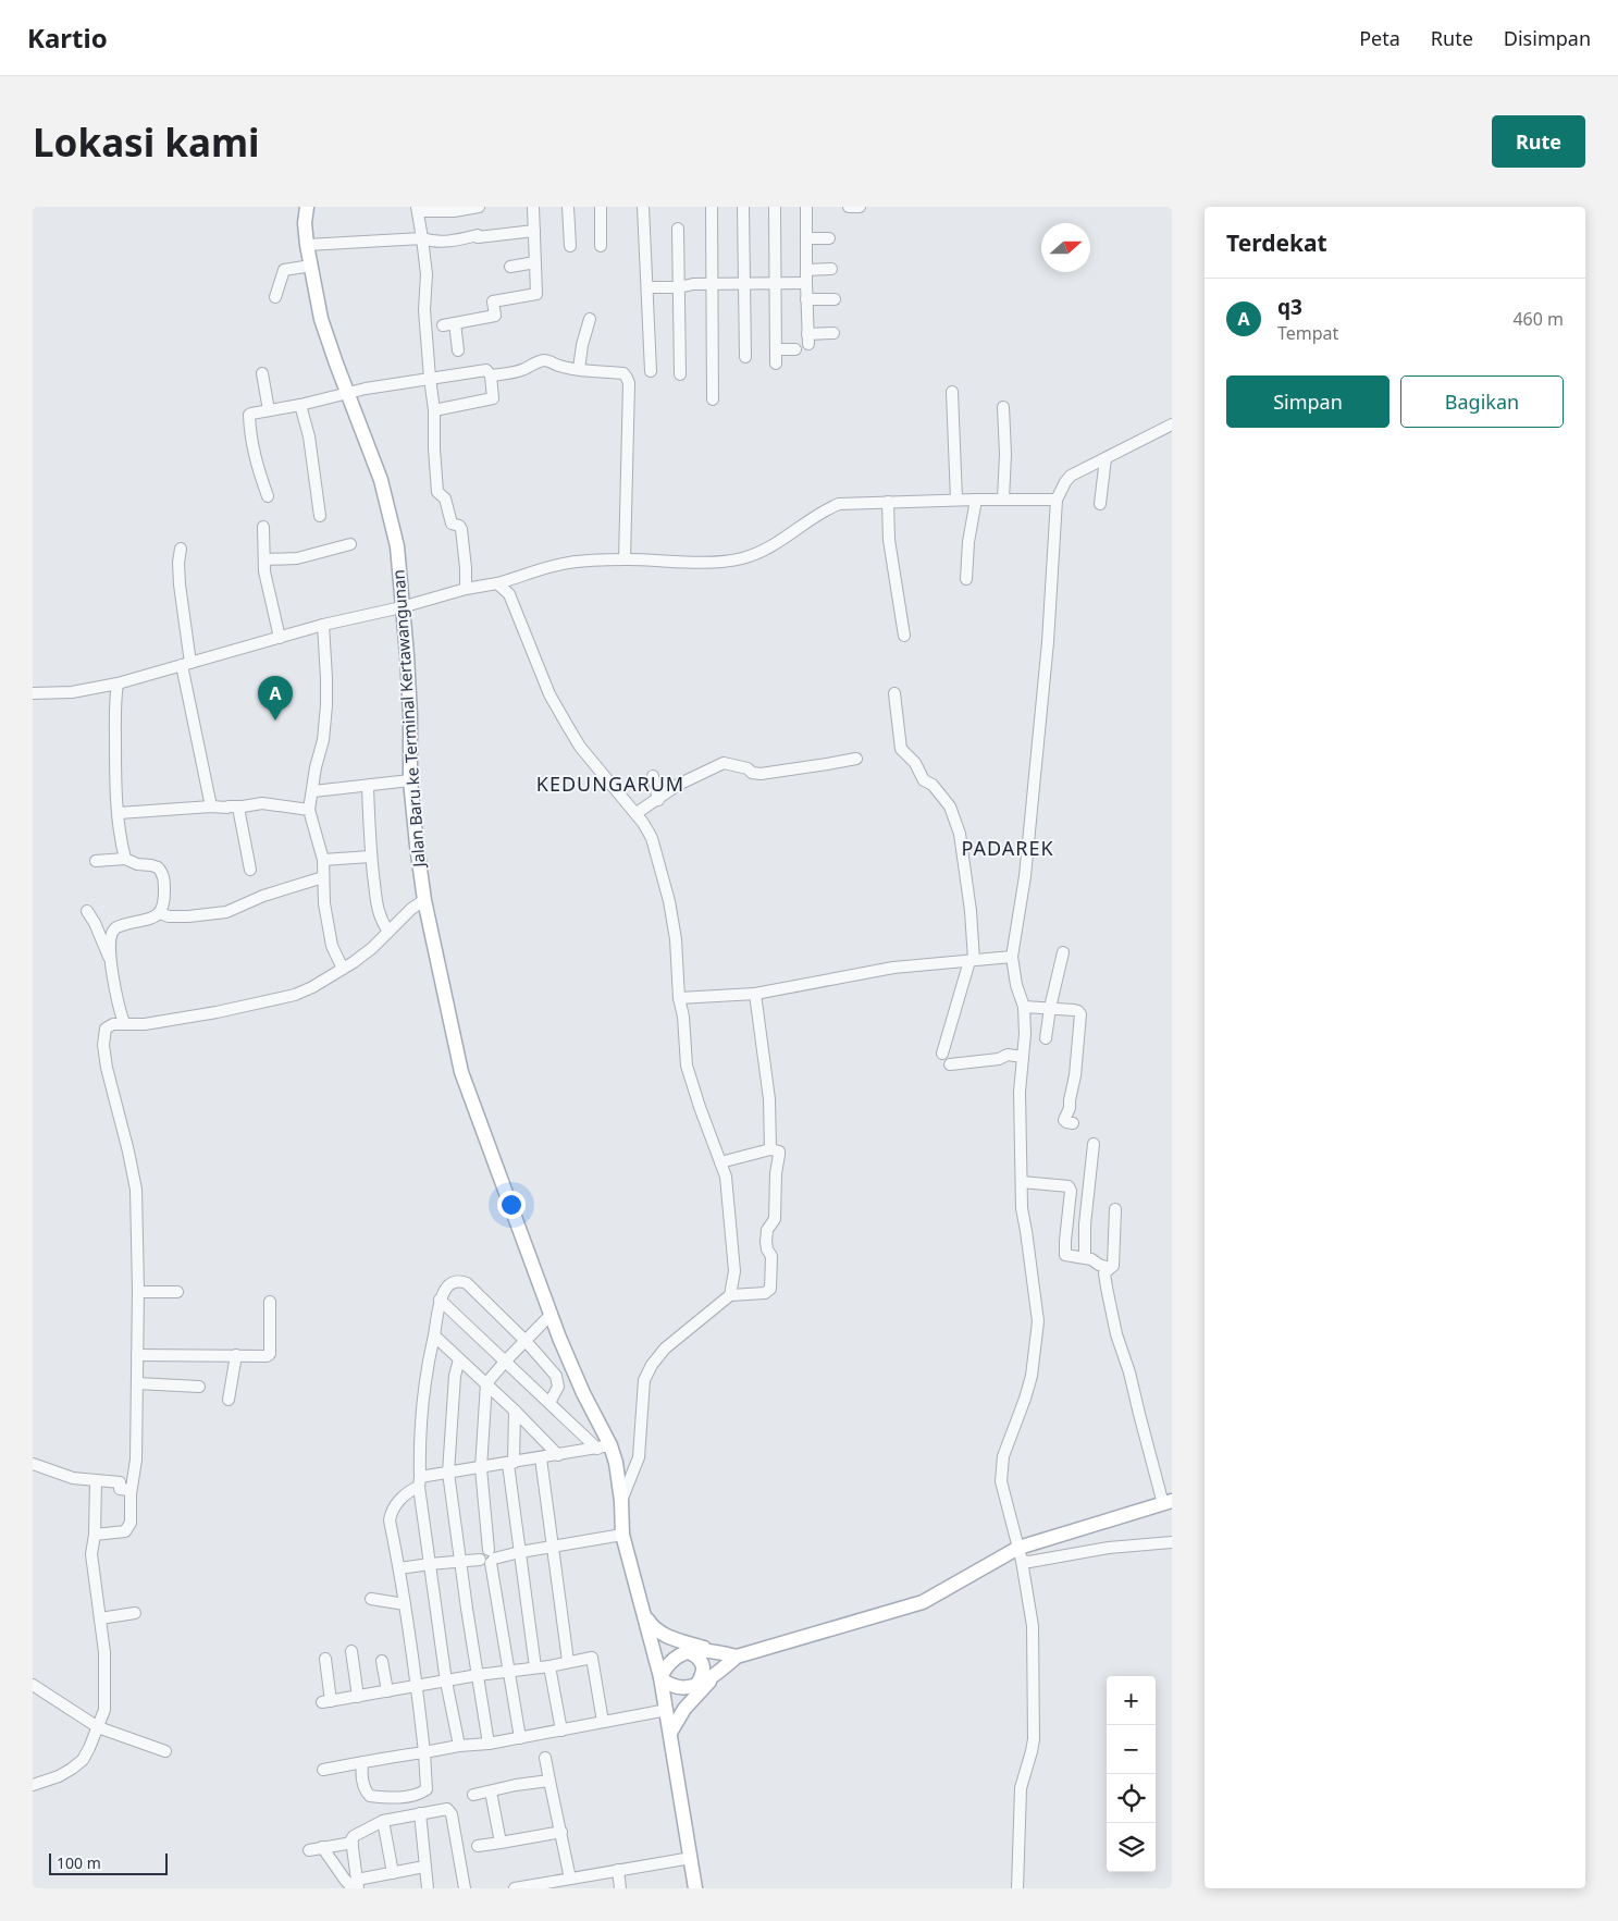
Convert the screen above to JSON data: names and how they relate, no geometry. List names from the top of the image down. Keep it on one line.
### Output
{"streets":{"main road":["Jalan Baru ke Terminal Kertawangunan"]},"districts":["KEDUNGARUM","PADAREK"],"scale_bar":"100 m","north":"right","page":{"header":"Kartio","nav":["Peta","Rute","Disimpan"],"buttons":["Rute",["Simpan","Bagikan"]],"title":"Lokasi kami","heading":"Terdekat","list":[{"mark":"A","name":"q3","note":"Tempat","value":"460 m"}],"pins":"A","map_buttons":["+","−"],"scale":"100 m"}}
